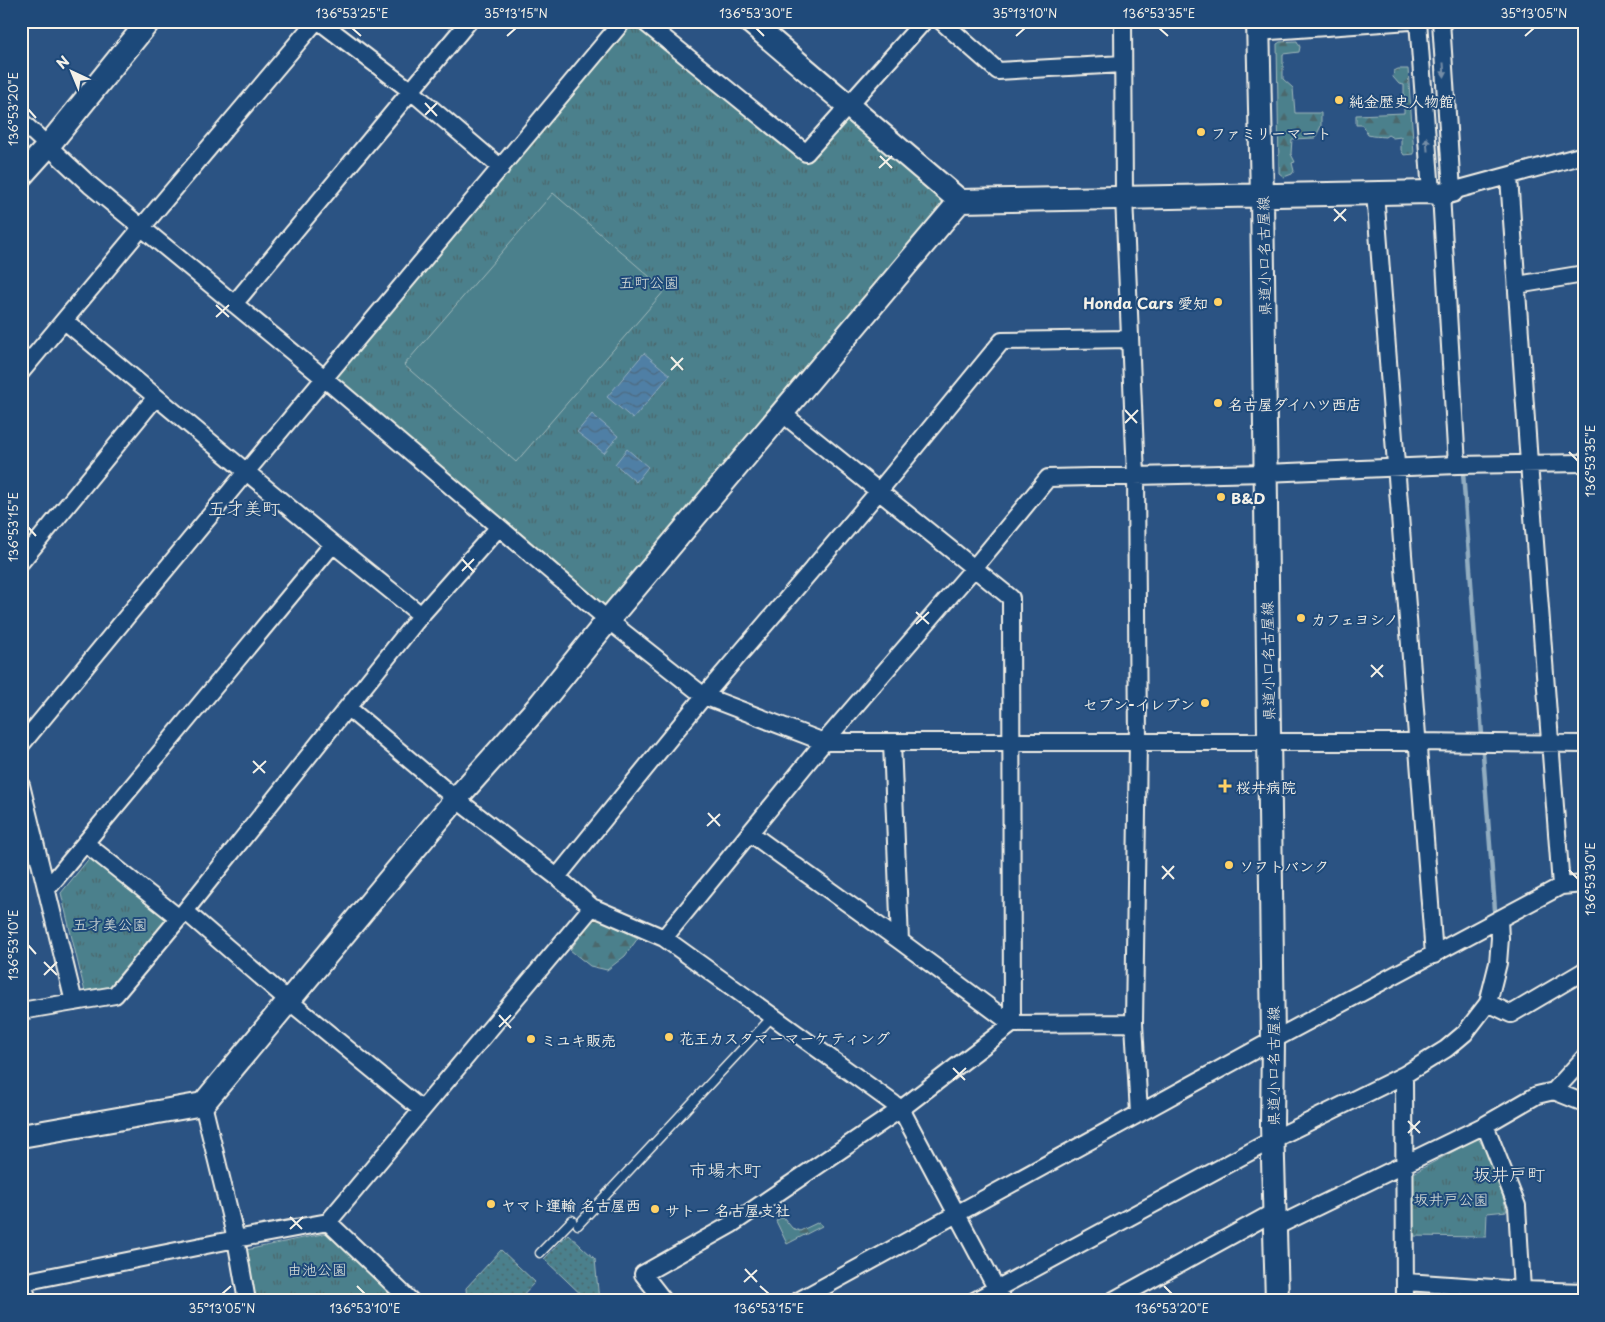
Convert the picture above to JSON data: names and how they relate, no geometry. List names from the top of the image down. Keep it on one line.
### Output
{"streets":{"street":["県道小口名古屋線"]},"districts":["五才美町","市場木町","坂井戸町"],"parks":["五町公園","五才美公園","坂井戸公園","由池公園"],"places":{"other":["純金歴史人物館","ファミリーマート","Honda Cars 愛知","名古屋ダイハツ西店","B&D","カフェヨシノ","セブン-イレブン","ソフトバンク","花王カスタマーマーケティング","ミユキ販売","ヤマト運輸 名古屋西","サトー 名古屋支社"],"health":["桜井病院"]},"north":"top left","coordinates":["136°53'25\"E","35°13'15\"N","136°53'30\"E","35°13'10\"N","136°53'35\"E","35°13'05\"N","136°53'20\"E","136°53'15\"E","136°53'10\"E"]}
